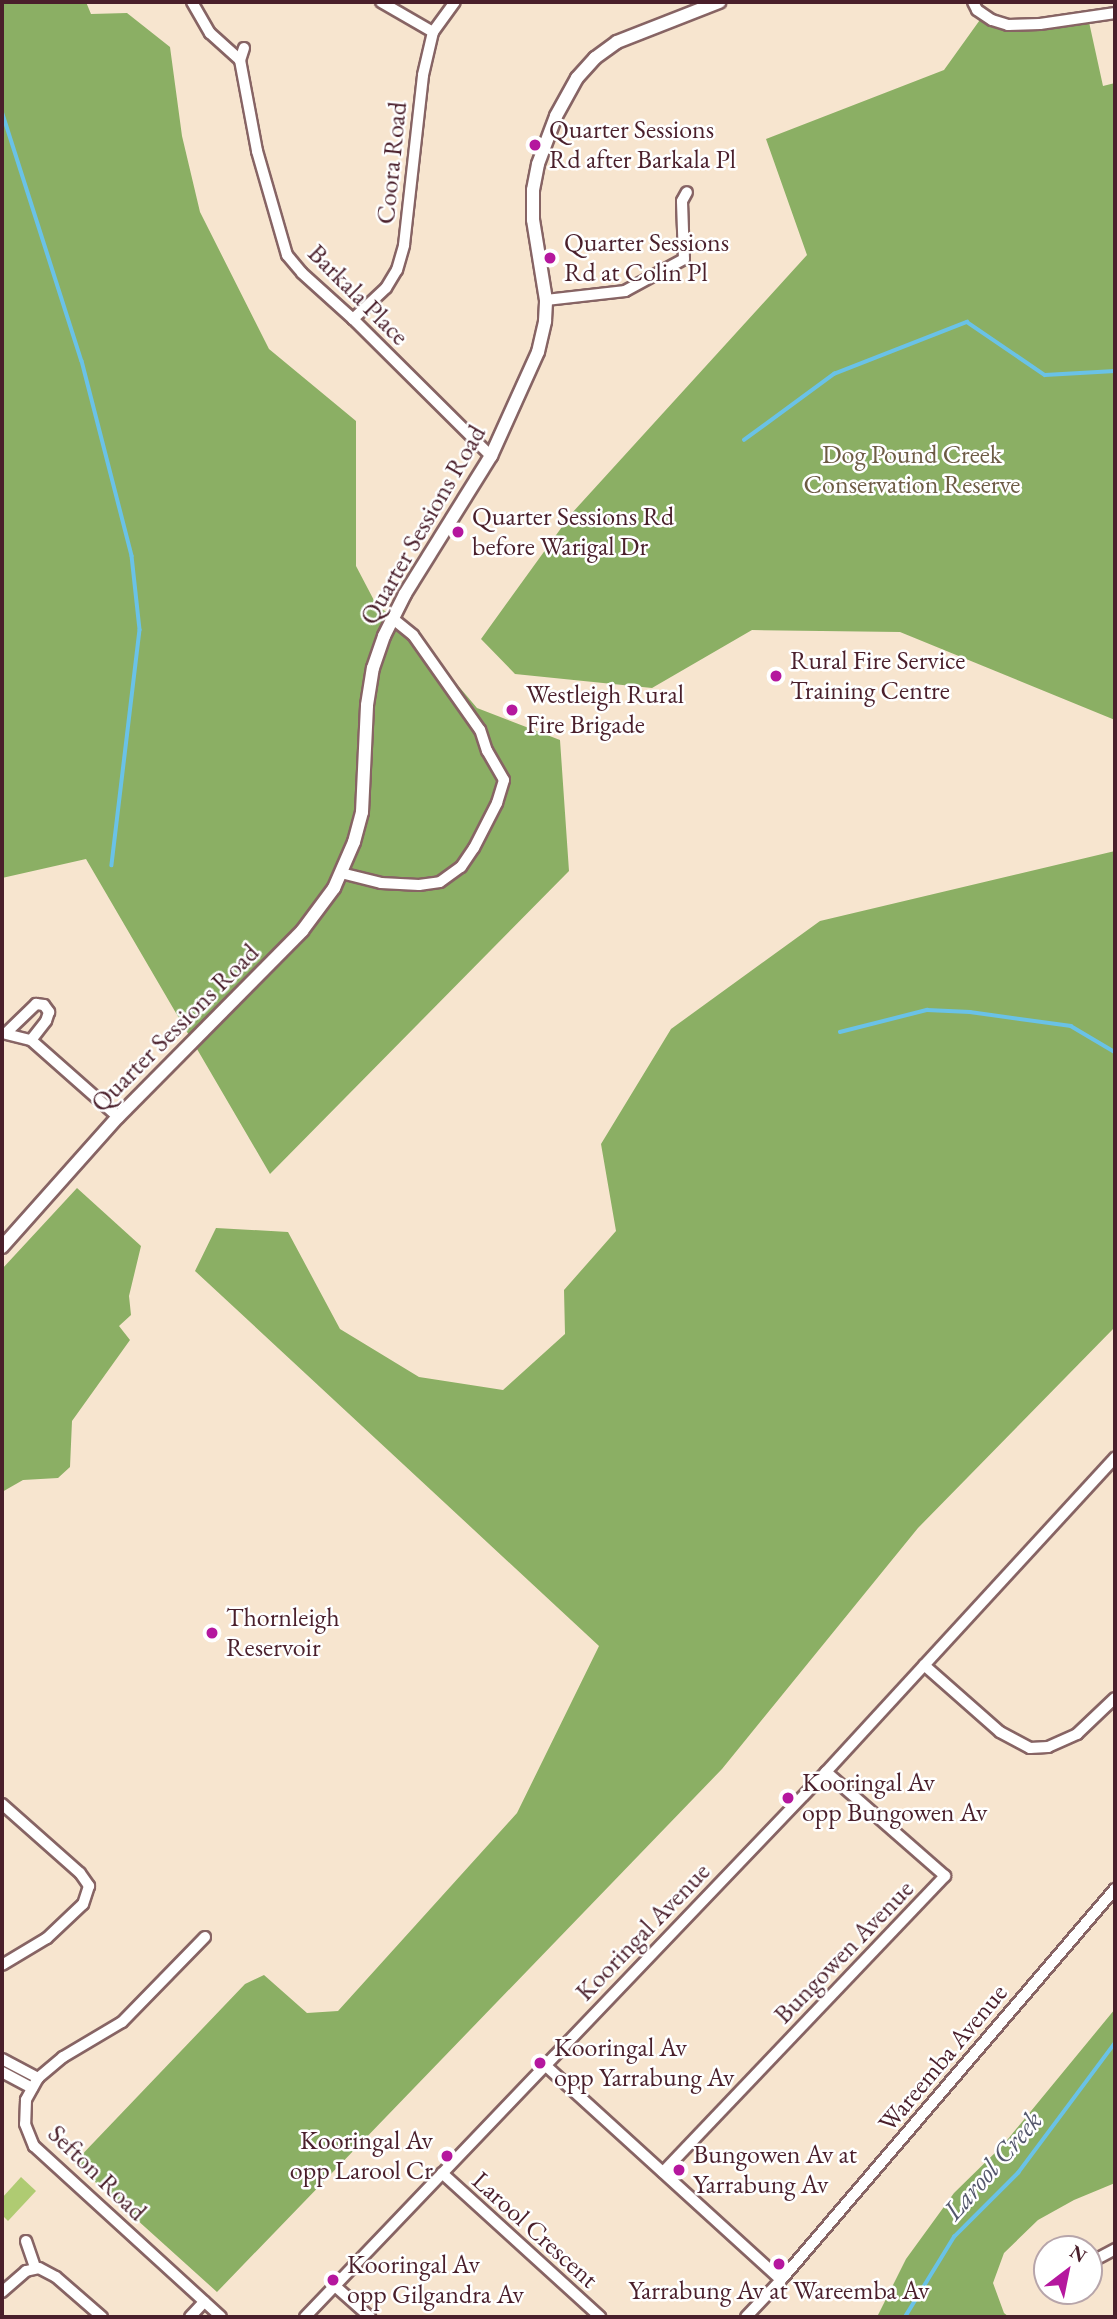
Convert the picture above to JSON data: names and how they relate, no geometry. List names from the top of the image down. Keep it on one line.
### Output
{"streets":{"main road":["Quarter Sessions Road"],"street":["Coora Road","Barkala Place","Kooringal Avenue","Bungowen Avenue","Wareemba Avenue","Sefton Road","Larool Crescent"]},"crossings":[["Coora Road","Barkala Place"],["Barkala Place","Quarter Sessions Road"],["Kooringal Avenue","Bungowen Avenue"],["Kooringal Avenue","Larool Crescent"]],"water":["Larool Creek"],"parks":["Dog Pound Creek Conservation Reserve"],"places":["Quarter Sessions Rd after Barkala Pl","Quarter Sessions Rd at Colin Pl","Quarter Sessions Rd before Warigal Dr","Rural Fire Service Training Centre","Westleigh Rural Fire Brigade","Thornleigh Reservoir","Kooringal Av opp Bungowen Av","Kooringal Av opp Yarrabung Av","Kooringal Av opp Larool Cr","Bungowen Av at Yarrabung Av","Yarrabung Av at Wareemba Av","Kooringal Av opp Gilgandra Av"],"north":"top right"}
